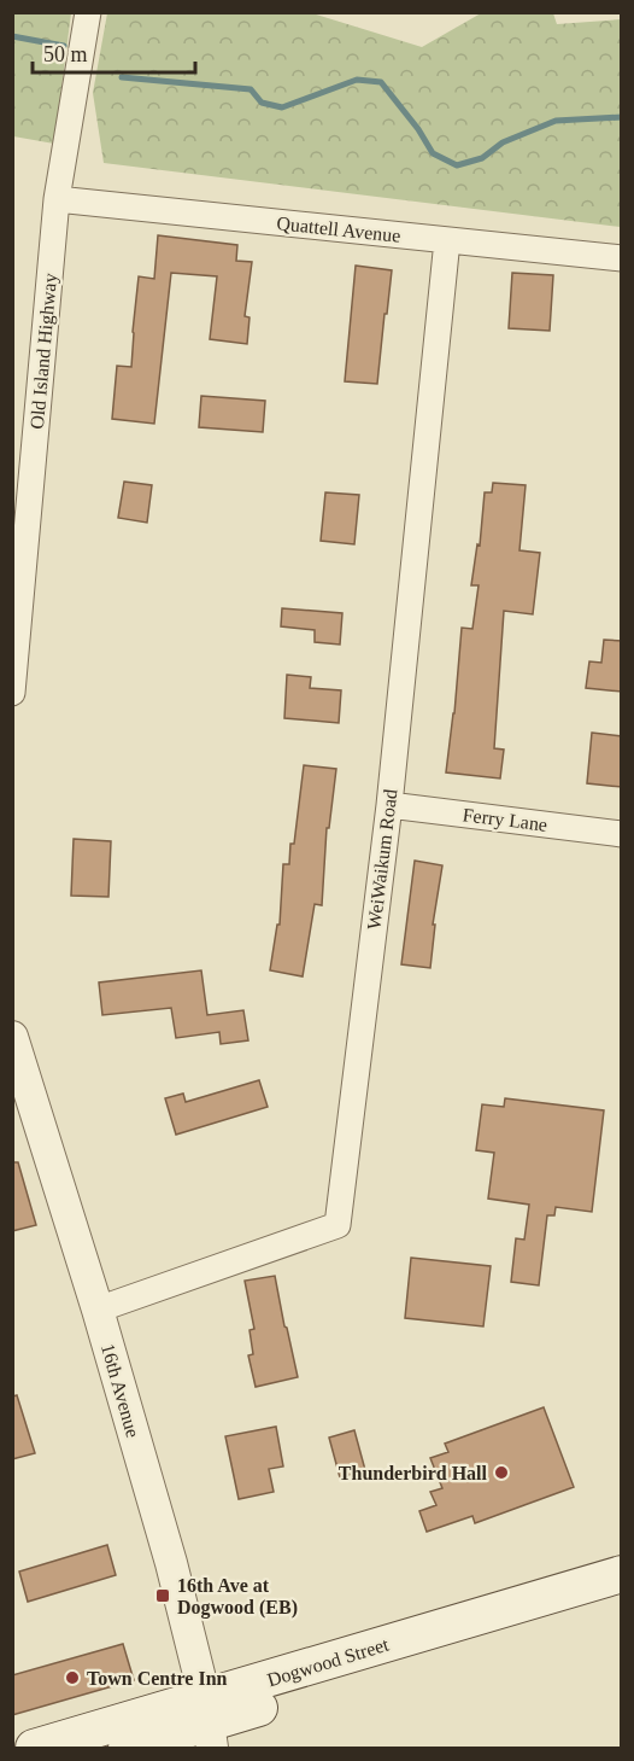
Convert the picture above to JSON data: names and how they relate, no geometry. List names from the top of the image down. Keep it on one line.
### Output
{"streets":{"main road":["Dogwood Street"],"street":["Quattell Avenue","Old Island Highway","Ferry Lane","WeiWaikum Road","16th Avenue"]},"crossings":[["Quattell Avenue","Old Island Highway"],["Quattell Avenue","WeiWaikum Road"],["Ferry Lane","WeiWaikum Road"],["WeiWaikum Road","16th Avenue"],["16th Avenue","Dogwood Street"]],"places":{"other":["Thunderbird Hall","Town Centre Inn"],"transit":["16th Ave at Dogwood (EB)"]},"scale_bar":"50 m"}
